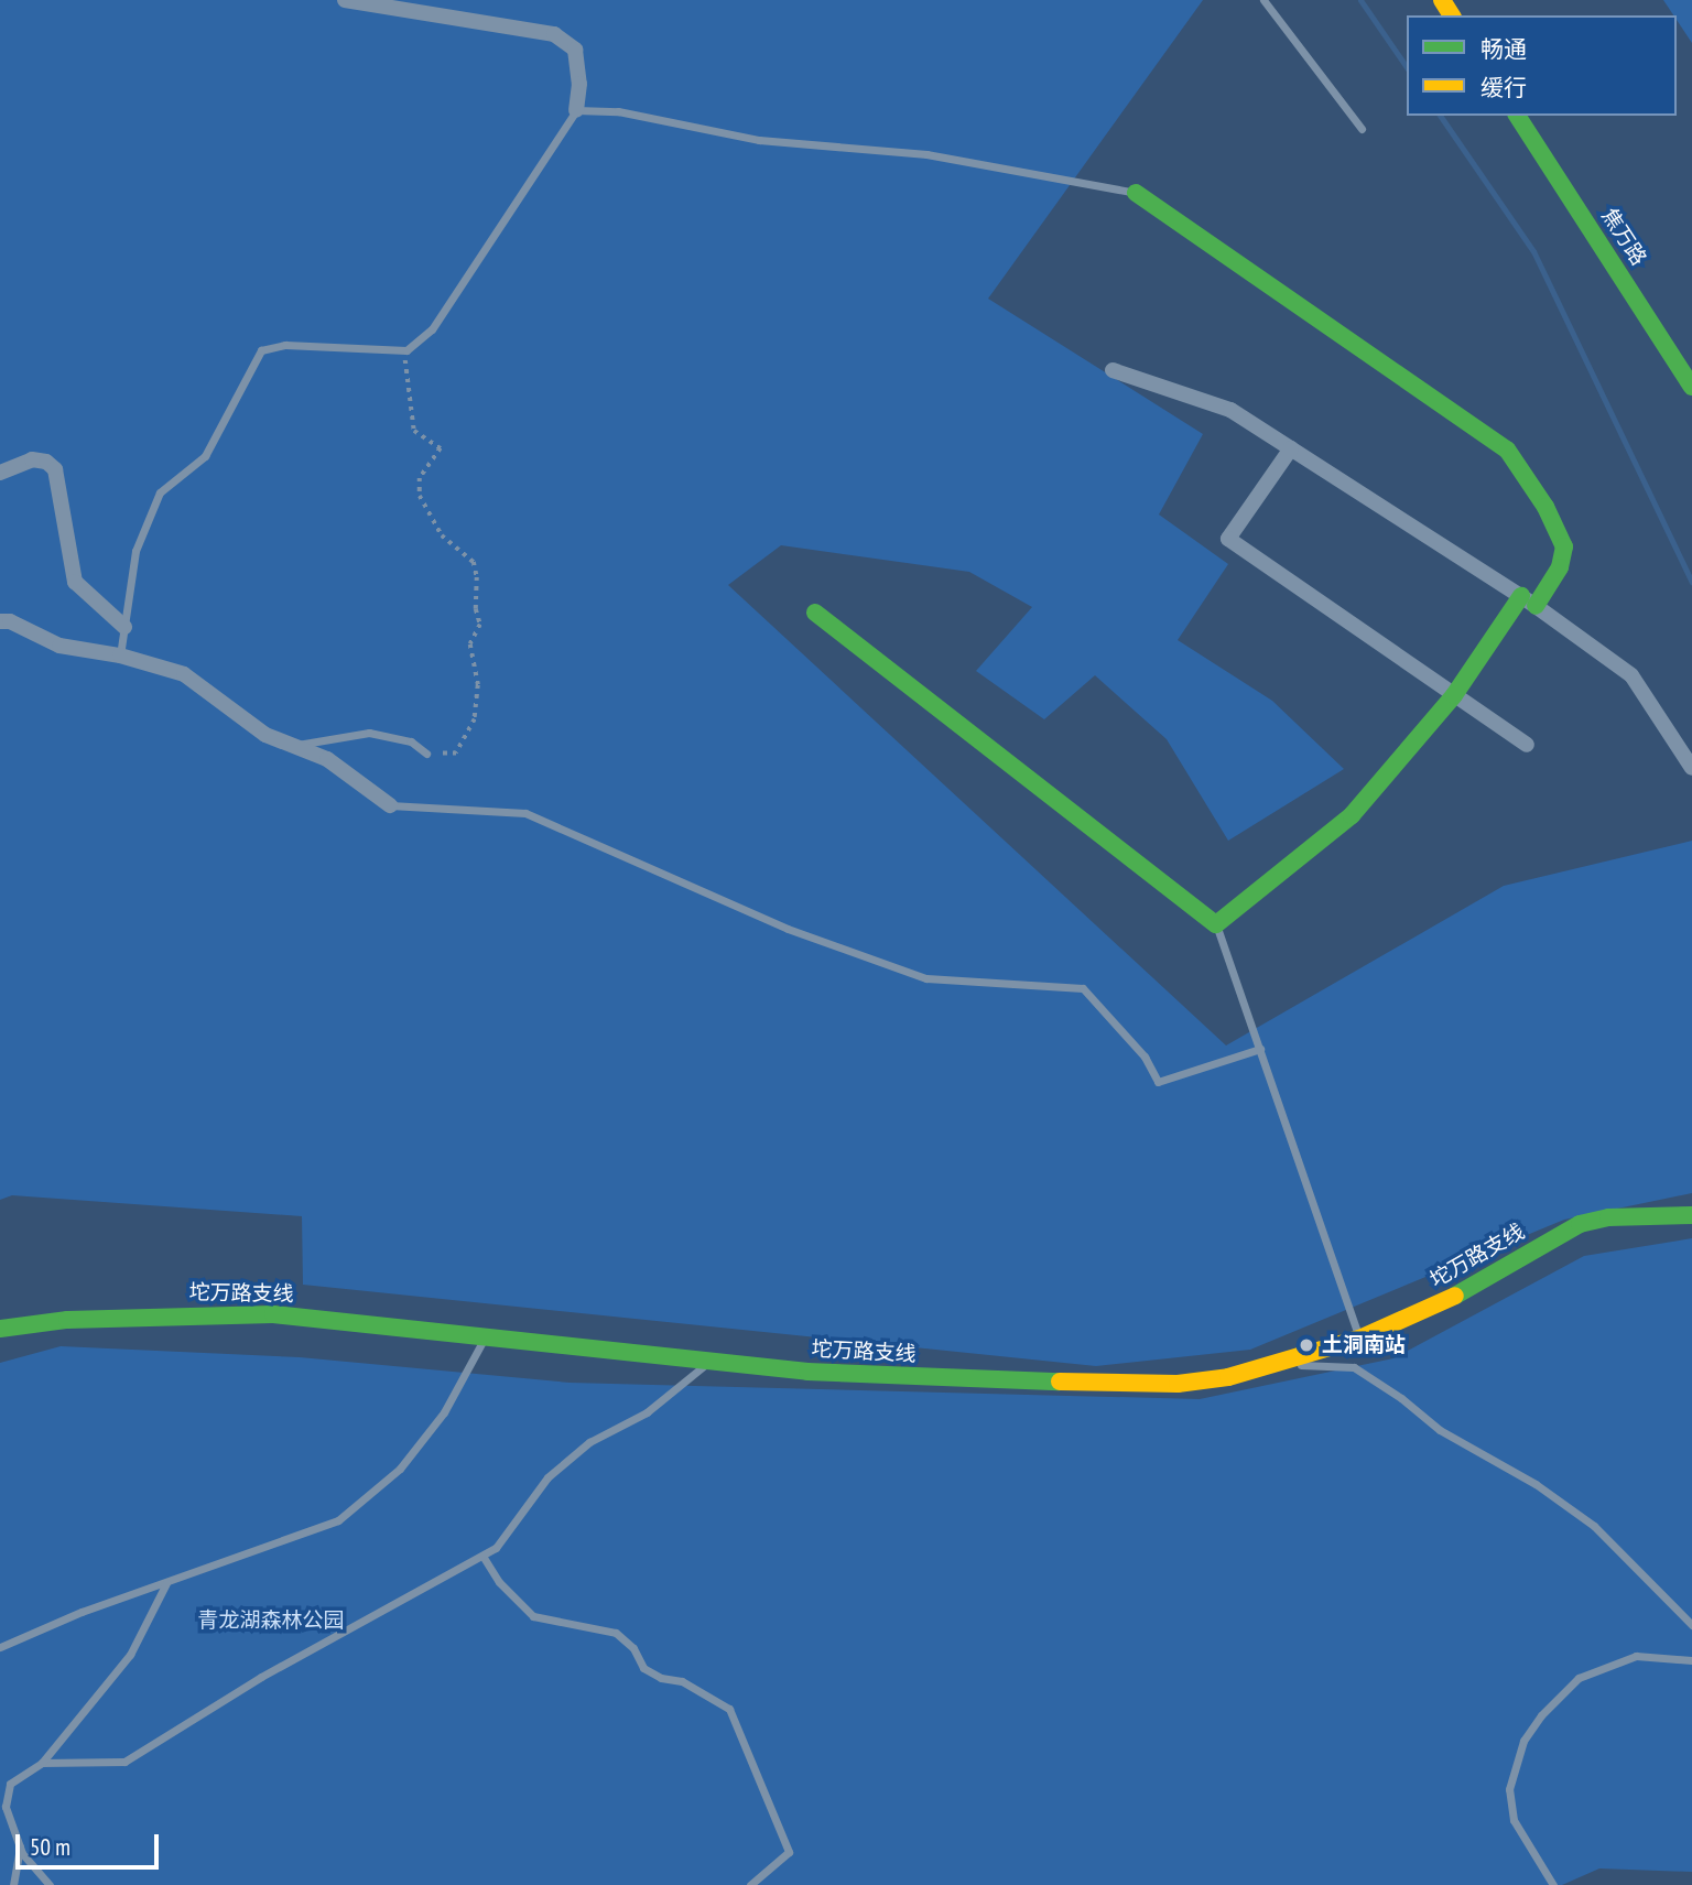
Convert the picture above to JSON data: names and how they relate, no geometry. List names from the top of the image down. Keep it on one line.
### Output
{"streets":{"main road":["焦万路","坨万路支线"]},"parks":["青龙湖森林公园"],"places":["土洞南站"],"legend":["畅通","缓行"],"scale_bar":"50 m"}
